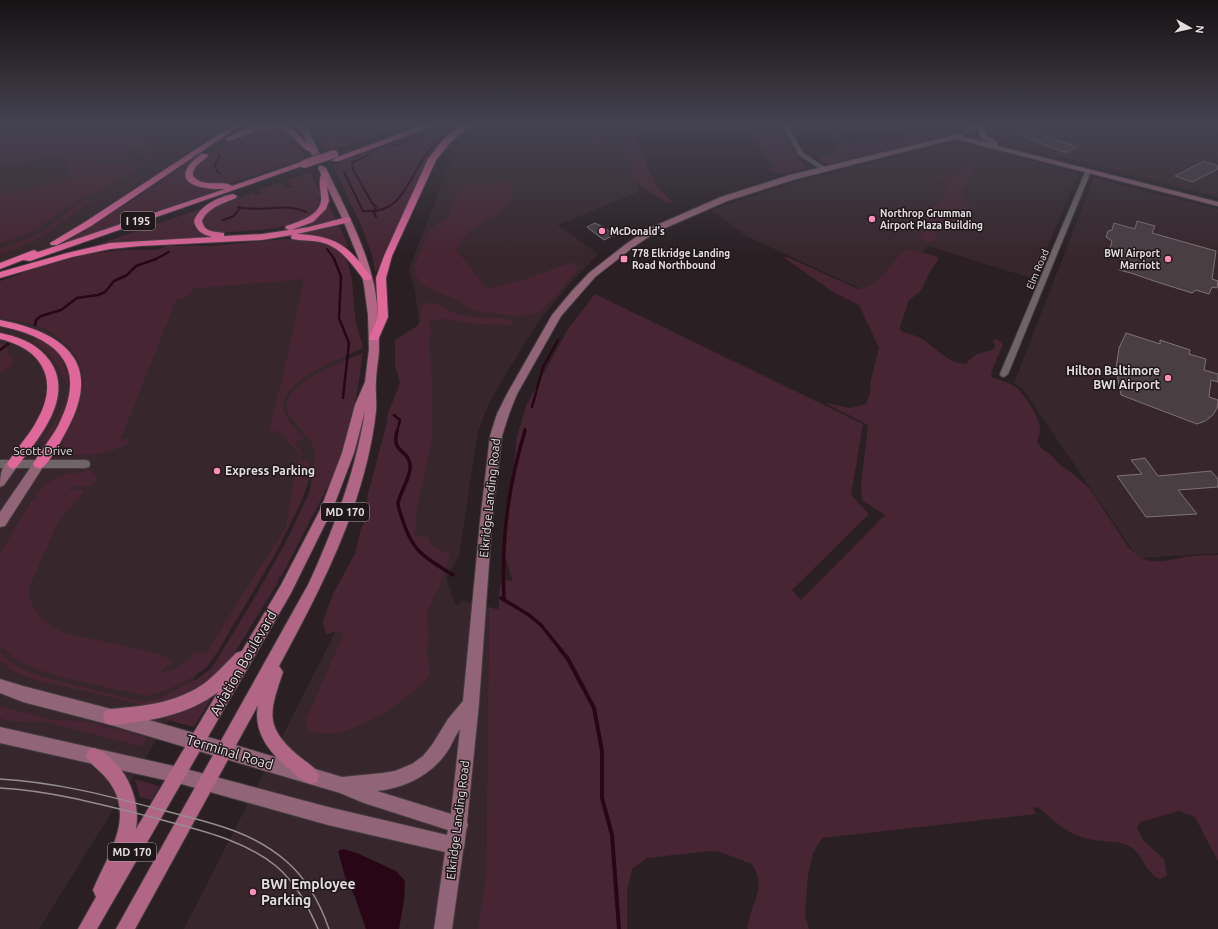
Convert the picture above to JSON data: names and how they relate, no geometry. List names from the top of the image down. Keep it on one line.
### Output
{"streets":{"highway":["I 195"],"main road":["Elkridge Landing Road","MD 170","Aviation Boulevard","Terminal Road"],"street":["Elm Road","Scott Drive"]},"crossings":[["Elkridge Landing Road","Terminal Road"],["Aviation Boulevard","Terminal Road"]],"places":{"other":["Northrop Grumman Airport Plaza Building","McDonald's","BWI Airport Marriott","Hilton Baltimore BWI Airport","Express Parking","BWI Employee Parking"],"transit":["778 Elkridge Landing Road Northbound"]},"north":"right"}
